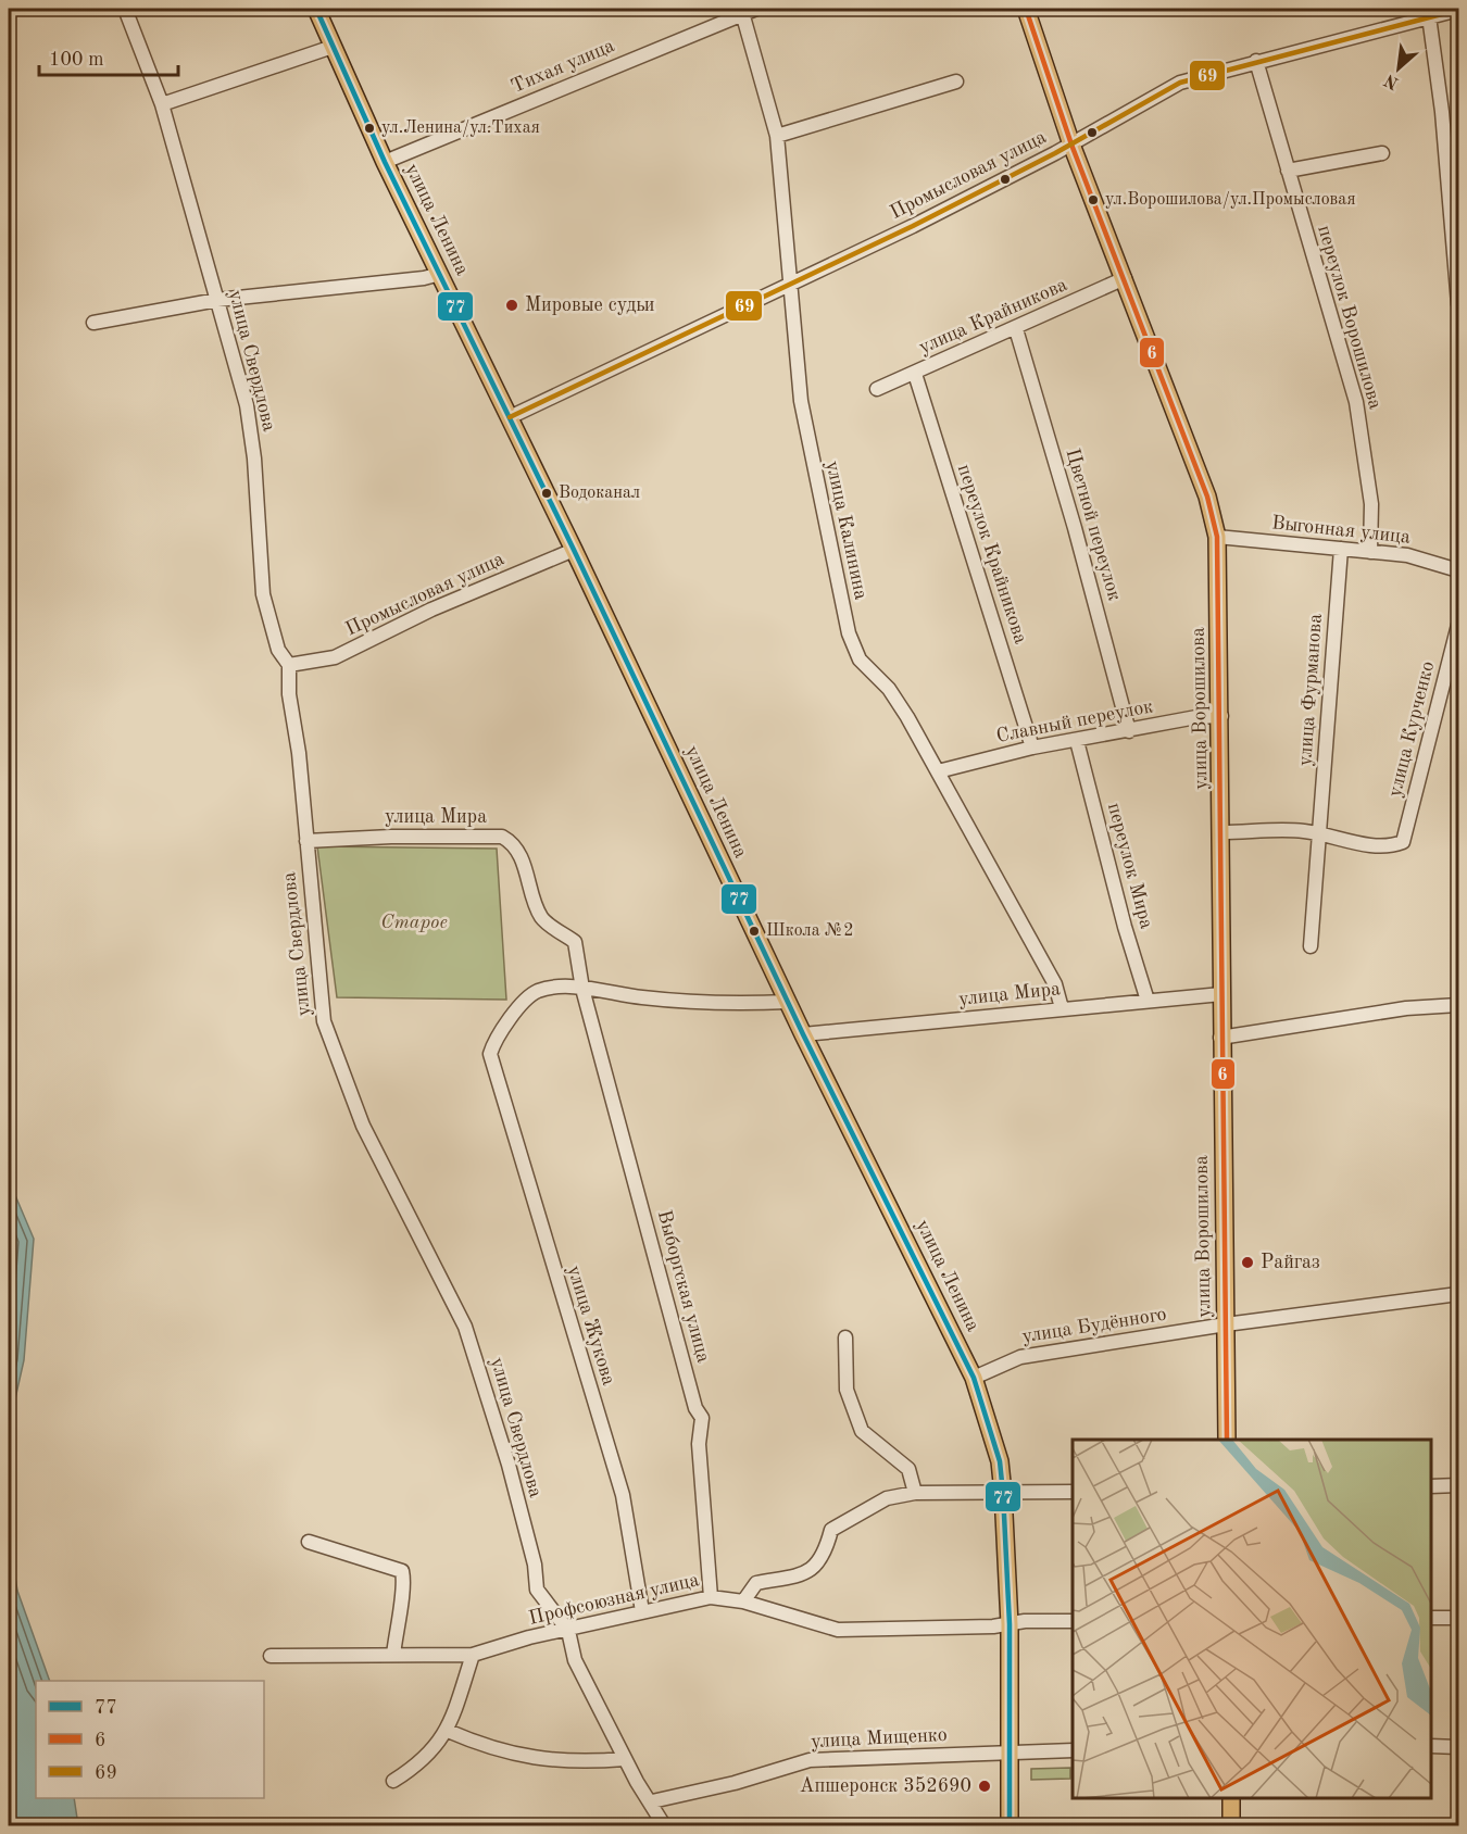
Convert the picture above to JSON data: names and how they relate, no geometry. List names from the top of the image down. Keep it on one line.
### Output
{"streets":{"main road":["улица Ленина","улица Ворошилова"],"street":["Тихая улица","Промысловая улица","улица Крайникова","переулок Ворошилова","улица Свердлова","Цветной переулок","улица Калинина","Выгонная улица","переулок Крайникова","улица Фурманова","Славный переулок","улица Курченко","улица Мира","переулок Мира","Выборгская улица","улица Жукова","улица Будённого","Профсоюзная улица","улица Мищенко"]},"crossings":[["Тихая улица","улица Ленина"],["Тихая улица","улица Калинина"],["Промысловая улица","улица Ленина"],["Промысловая улица","переулок Ворошилова"],["Промысловая улица","улица Свердлова"],["Промысловая улица","улица Калинина"],["Промысловая улица","улица Ворошилова"],["улица Ленина","улица Мира"],["улица Ленина","улица Будённого"],["улица Ленина","Профсоюзная улица"],["улица Ленина","улица Мищенко"],["улица Крайникова","Цветной переулок"],["улица Крайникова","переулок Крайникова"],["улица Крайникова","улица Ворошилова"],["переулок Ворошилова","Выгонная улица"],["улица Свердлова","улица Мира"],["улица Свердлова","Профсоюзная улица"],["улица Свердлова","улица Мищенко"],["Цветной переулок","Славный переулок"],["улица Калинина","Славный переулок"],["улица Калинина","улица Мира"],["Выгонная улица","улица Фурманова"],["Выгонная улица","улица Ворошилова"],["переулок Крайникова","Славный переулок"],["улица Фурманова","улица Курченко"],["улица Ворошилова","Славный переулок"],["улица Ворошилова","улица Мира"],["улица Ворошилова","улица Будённого"],["Славный переулок","переулок Мира"],["улица Мира","переулок Мира"],["улица Мира","Выборгская улица"],["улица Мира","улица Жукова"],["Выборгская улица","улица Жукова"],["Выборгская улица","Профсоюзная улица"],["улица Жукова","Профсоюзная улица"]],"parks":["Старое"],"places":["ул.Ленина/ул.Тихая","ул.Ворошилова/ул.Промысловая","Мировые судьи","Водоканал","Школа №2","Райгаз","Апшеронск 352690"],"lines":["transit line 77","transit line 6","transit line 69"],"legend":["77","6","69"],"scale_bar":"100 m","north":"bottom left"}
